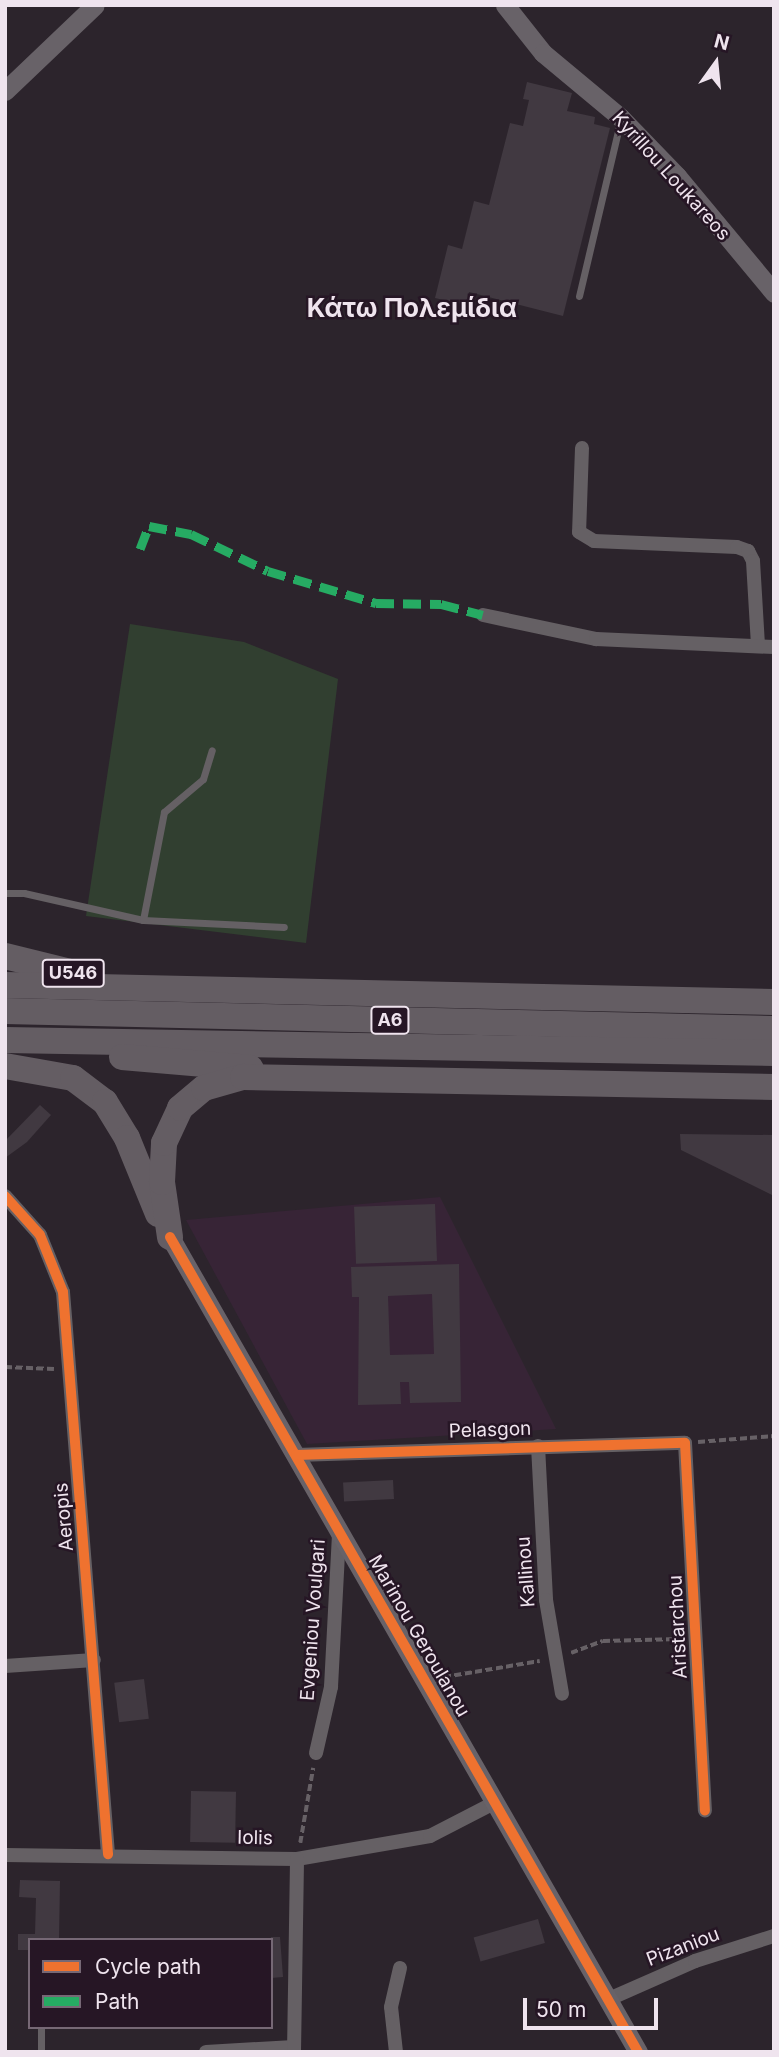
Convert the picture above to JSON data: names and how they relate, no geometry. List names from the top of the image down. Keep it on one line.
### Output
{"streets":{"highway":["U546","A6"],"street":["Kyrillou Loukareos","Pelasgon","Aeropis","Kallinou","Evgeniou Voulgari","Aristarchou","Marinou Geroulanou","Iolis","Pizaniou"]},"crossings":[["Pelasgon","Kallinou"],["Pelasgon","Aristarchou"],["Pelasgon","Marinou Geroulanou"],["Aeropis","Iolis"],["Evgeniou Voulgari","Marinou Geroulanou"],["Marinou Geroulanou","Iolis"],["Marinou Geroulanou","Pizaniou"]],"districts":["Κάτω Πολεμίδια"],"legend":["Cycle path","Path"],"scale_bar":"50 m","north":"top"}
